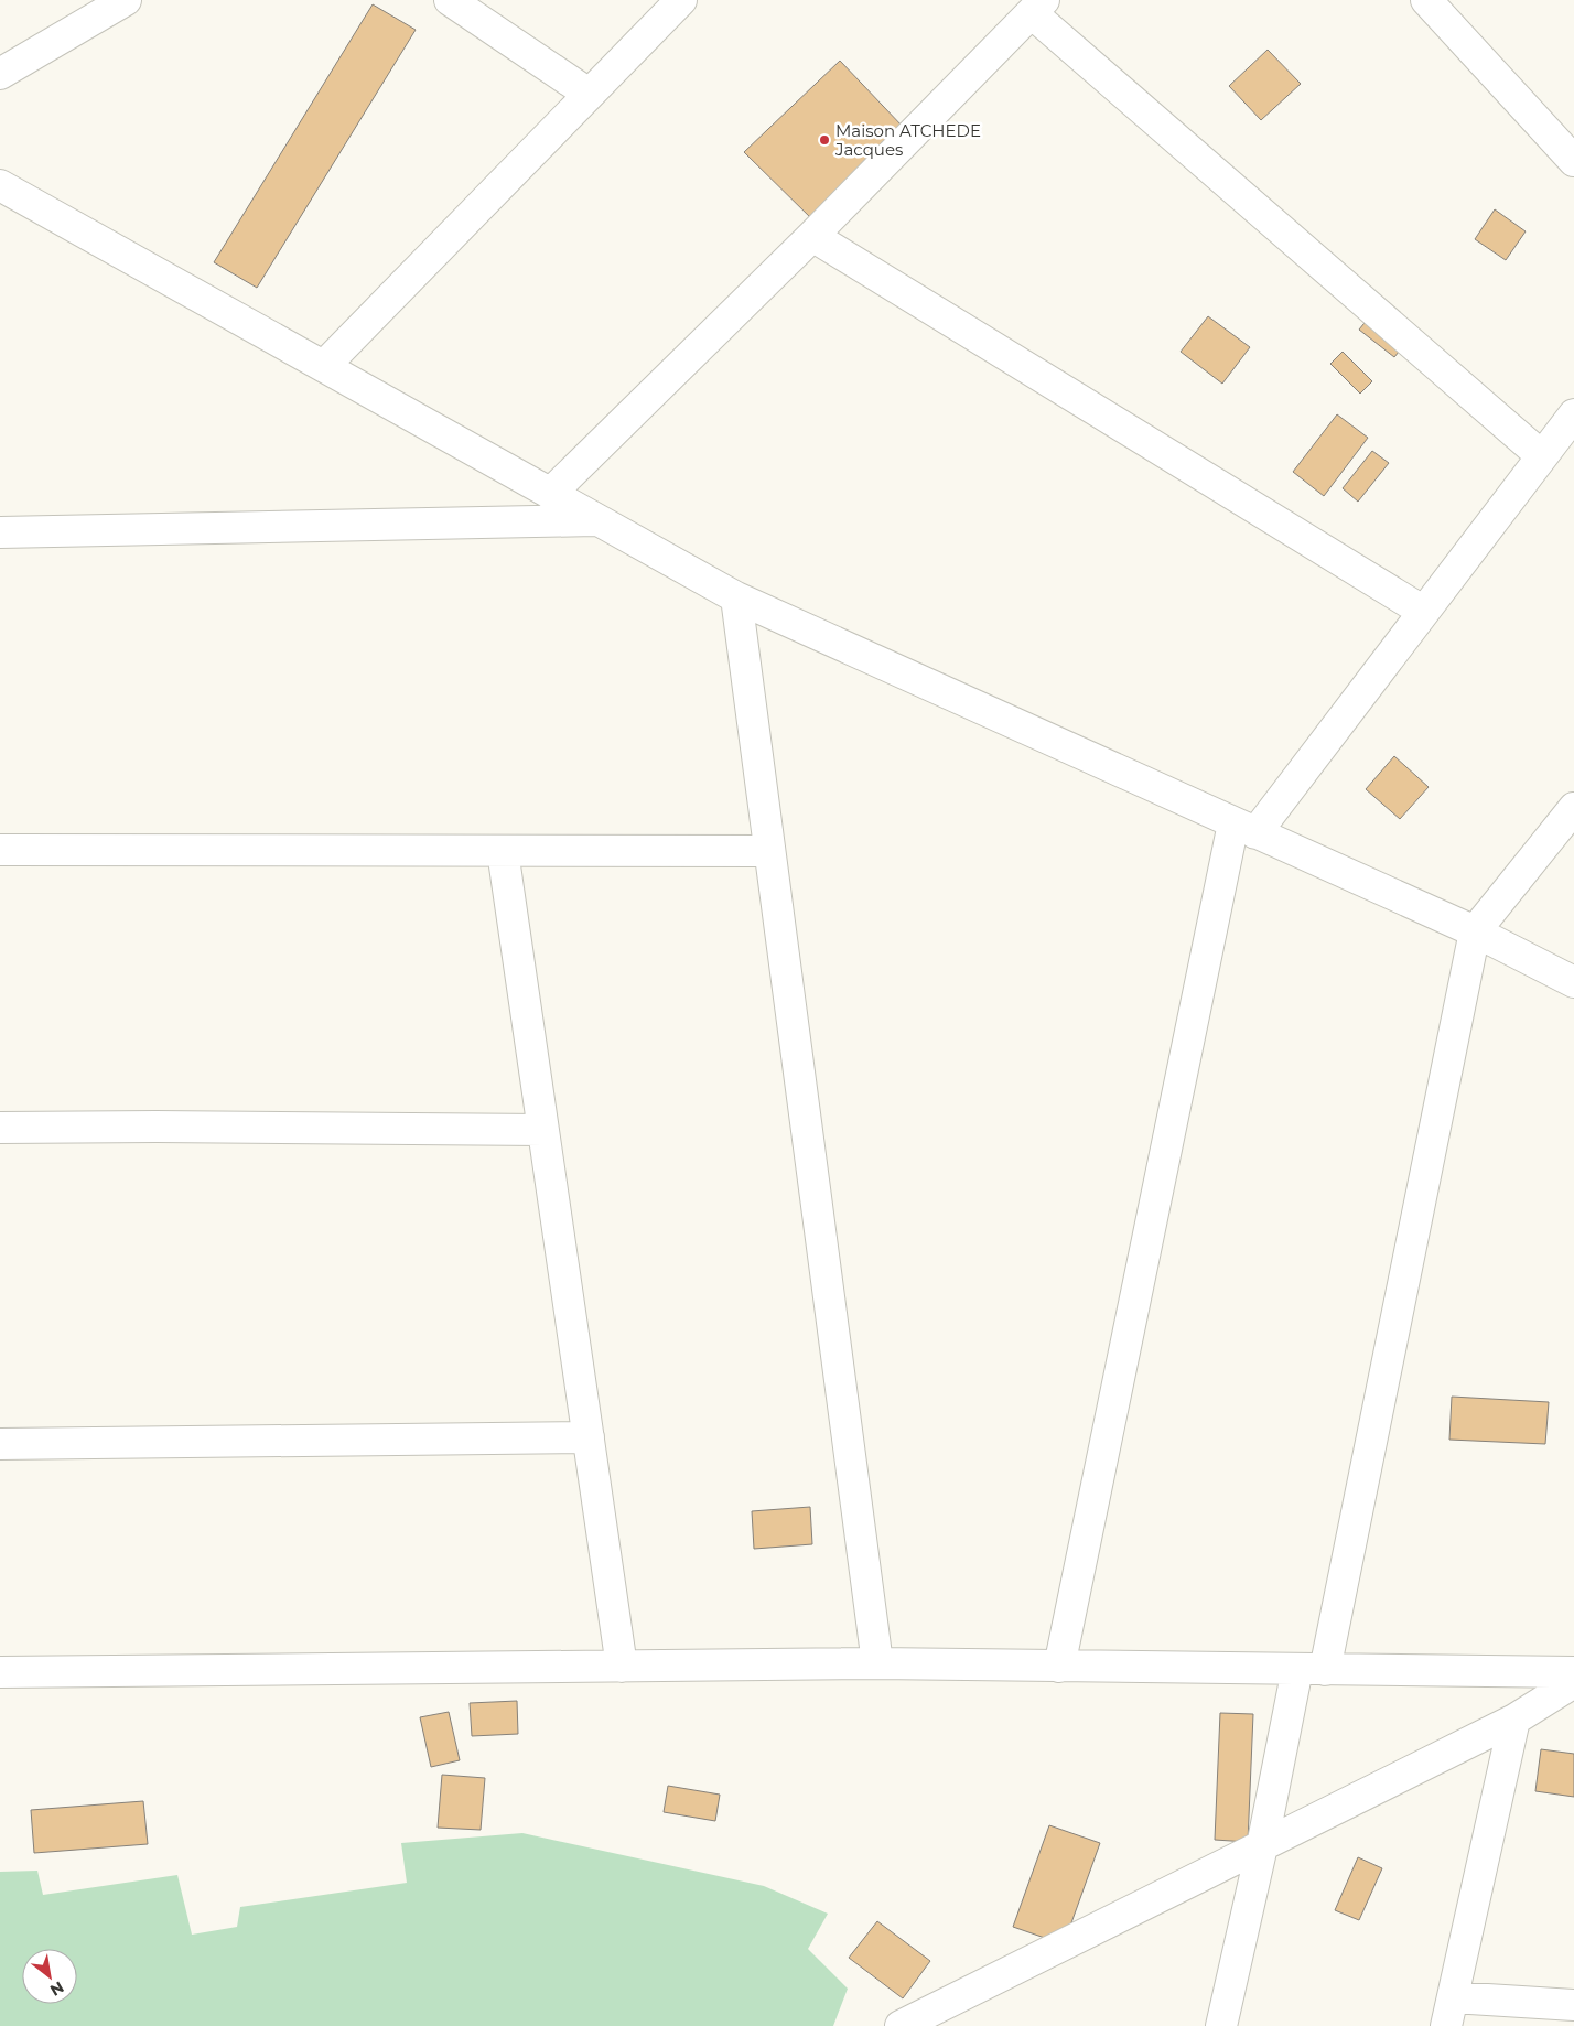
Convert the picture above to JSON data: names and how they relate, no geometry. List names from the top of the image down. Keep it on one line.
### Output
{"places":["Maison ATCHEDE Jacques"],"north":"bottom right"}
